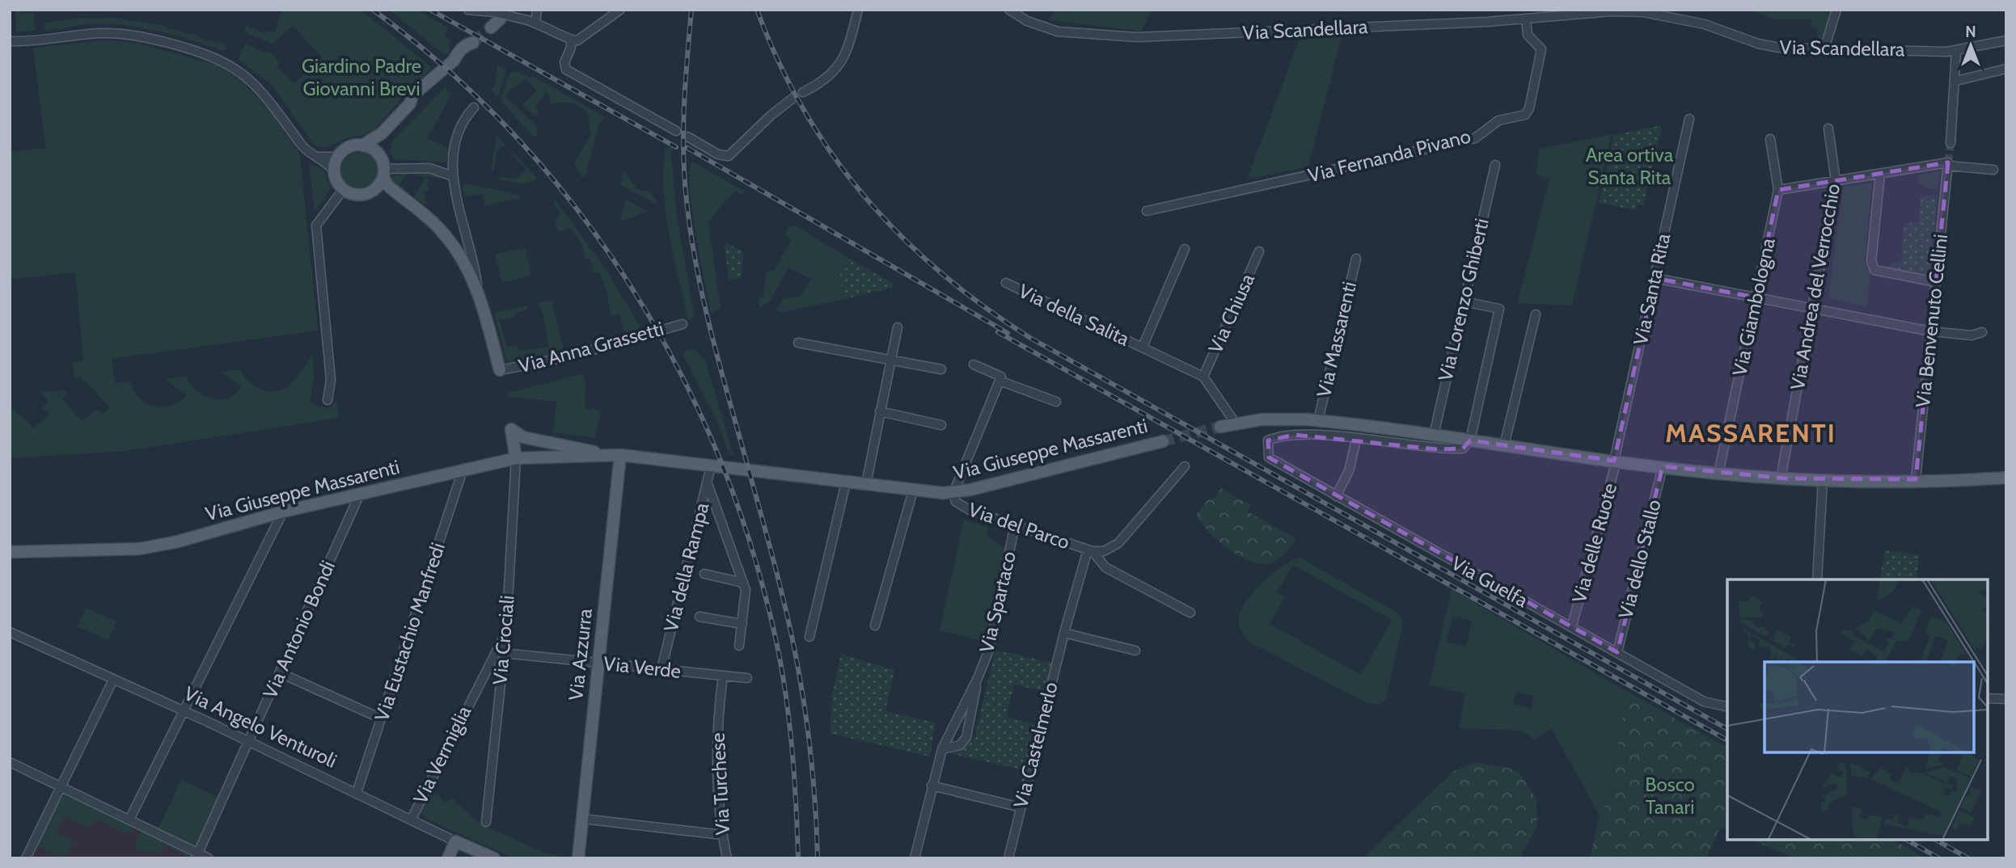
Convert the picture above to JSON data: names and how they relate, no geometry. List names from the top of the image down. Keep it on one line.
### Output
{"streets":{"main road":["Via Giuseppe Massarenti","Via Azzurra","Via Angelo Venturoli"],"street":["Via Scandellara","Via Fernanda Pivano","Via Andrea del Verrocchio","Via Santa Rita","Via Lorenzo Ghiberti","Via Giambologna","Via Chiusa","Via della Salita","Via Benvenuto Cellini","Via Massarenti","Via Anna Grassetti","Via del Parco","Via delle Ruote","Via dello Stallo","Via della Rampa","Via Guelfa","Via Spartaco","Via Antonio Bondi","Via Eustachio Manfredi","Via Crociali","Via Verde","Via Castelmerlo","Via Vermiglia","Via Turchese"]},"crossings":[["Via Scandellara","Via Fernanda Pivano"],["Via Santa Rita","Via delle Ruote"],["Via Chiusa","Via della Salita"],["Via Giuseppe Massarenti","Via del Parco"],["Via Giuseppe Massarenti","Via della Rampa"],["Via Giuseppe Massarenti","Via Antonio Bondi"],["Via Giuseppe Massarenti","Via Eustachio Manfredi"],["Via Giuseppe Massarenti","Via Crociali"],["Via Giuseppe Massarenti","Via Azzurra"],["Via del Parco","Via Spartaco"],["Via del Parco","Via Castelmerlo"],["Via delle Ruote","Via Guelfa"],["Via dello Stallo","Via Guelfa"],["Via della Rampa","Via Verde"],["Via Antonio Bondi","Via Angelo Venturoli"],["Via Eustachio Manfredi","Via Angelo Venturoli"],["Via Crociali","Via Verde"],["Via Crociali","Via Vermiglia"],["Via Azzurra","Via Verde"],["Via Verde","Via Turchese"],["Via Angelo Venturoli","Via Vermiglia"]],"districts":["MASSARENTI"],"parks":["Giardino Padre Giovanni Brevi","Area ortiva Santa Rita","Bosco Tanari"],"north":"top"}
